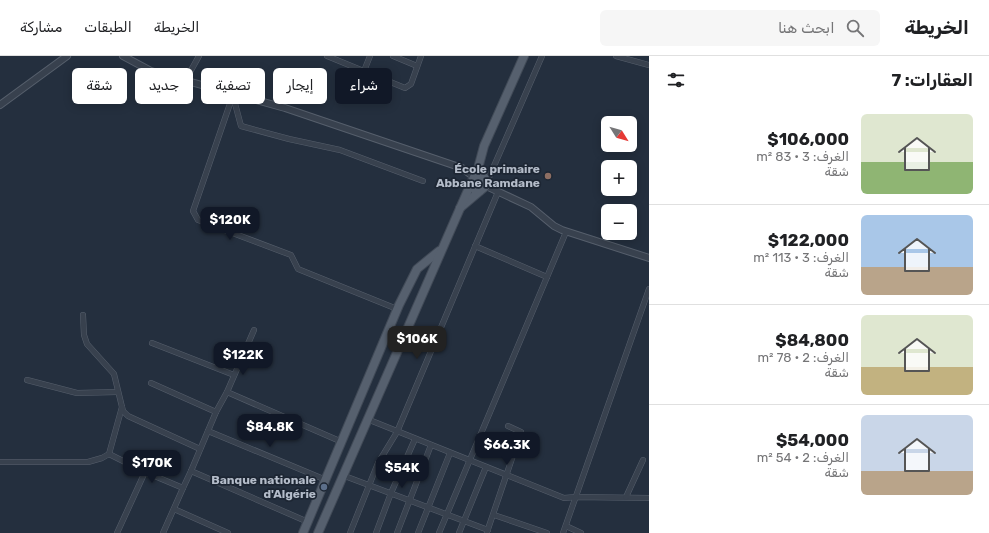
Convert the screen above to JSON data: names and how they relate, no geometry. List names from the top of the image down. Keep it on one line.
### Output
{"places":["École primaire Abbane Ramdane","Banque nationale d'Algérie"],"north":"bottom right","page":{"header":"الخريطة","search":"ابحث هنا","nav":["الخريطة","الطبقات","مشاركة"],"heading":"العقارات: 7","chip":["شراء","إيجار","تصفية","جديد","شقة"],"list":[{"name":"$106,000","note":"الغرف: 3 · 83 m² · شقة"},{"name":"$122,000","note":"الغرف: 3 · 113 m² · شقة"},{"name":"$84,800","note":"الغرف: 2 · 78 m² · شقة"},{"name":"$54,000","note":"الغرف: 2 · 54 m² · شقة"}],"map_buttons":["+","−"],"price":["$120K","$106K","$122K","$84.8K","$66.3K","$170K","$54K"]}}
